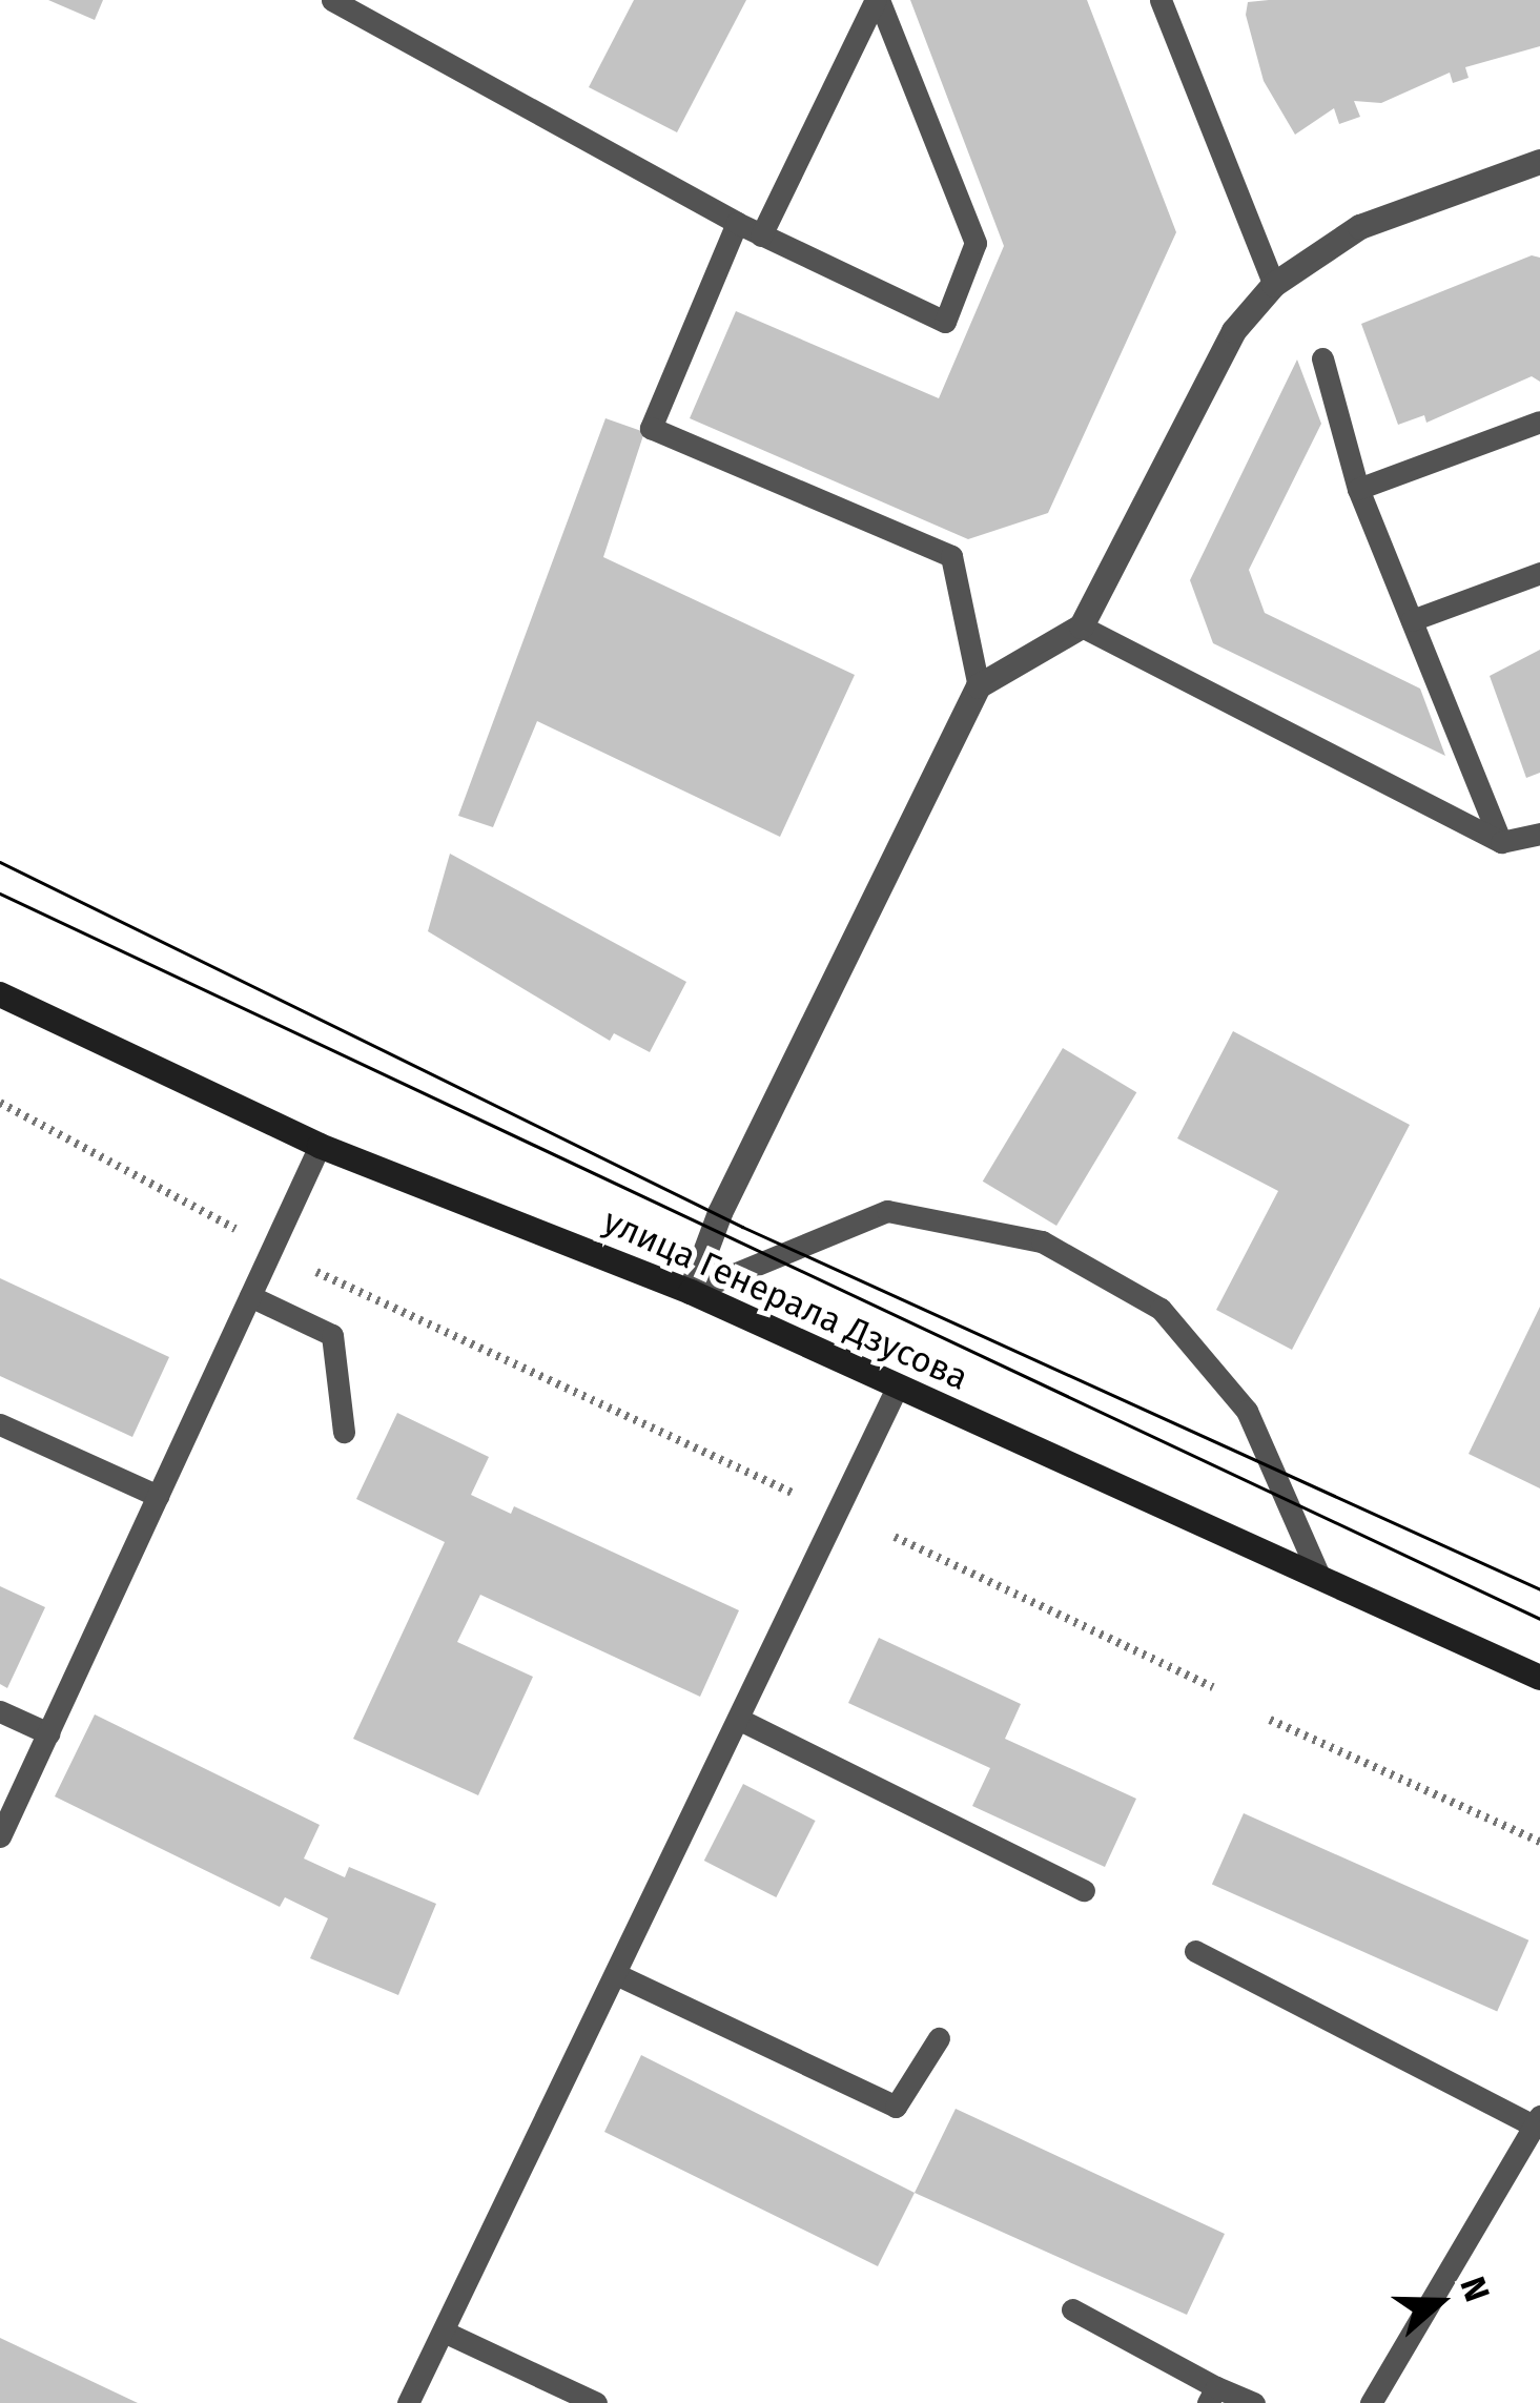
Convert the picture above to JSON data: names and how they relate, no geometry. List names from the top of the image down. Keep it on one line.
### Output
{"streets":{"street":["улица Генерала Дзусова"]},"north":"right"}
